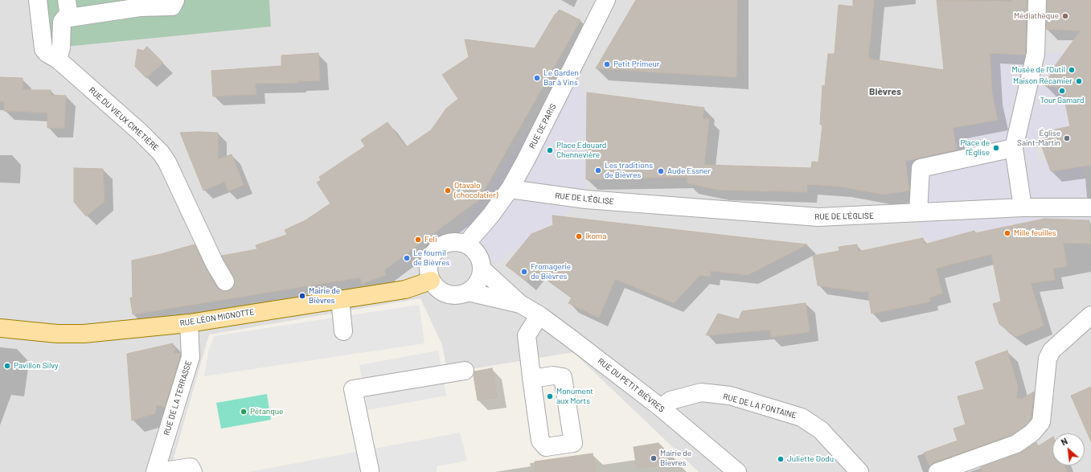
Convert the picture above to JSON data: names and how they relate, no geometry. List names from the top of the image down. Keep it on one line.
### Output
{"streets":{"main road":["RUE LÉON MIGNOTTE"],"street":["RUE DU VIEUX CIMETIÈRE","RUE DE PARIS","RUE DE L'ÉGLISE","RUE DU PETIT BIÈVRES","RUE DE LA TERRASSE","RUE DE LA FONTAINE"]},"crossings":[["RUE DE PARIS","RUE DE L'ÉGLISE"],["RUE DE PARIS","RUE LÉON MIGNOTTE"],["RUE DE PARIS","RUE DU PETIT BIÈVRES"],["RUE LÉON MIGNOTTE","RUE DU PETIT BIÈVRES"],["RUE LÉON MIGNOTTE","RUE DE LA TERRASSE"],["RUE DU PETIT BIÈVRES","RUE DE LA FONTAINE"]],"districts":["Bièvres"],"places":["Médiathèque","Petit Primeur","Musée de l'Outil","Le Garden Bar à Vins","Maison Récamier","Tour Gamard","Église Saint-Martin","Place de l'Église","Place Edouard Chennevière","Les traditions de Bièvres","Aude Essner","Otavalo (chocolatier)","Mille feuilles","Ikoma","Feli","Le fournil de Bièvres","Fromagerie de Bièvres","Mairie de Bièvres","Pavillon Silvy","Monument aux Morts","Pétanque","Mairie de Bievres","Juliette Dodu"],"north":"top left"}
